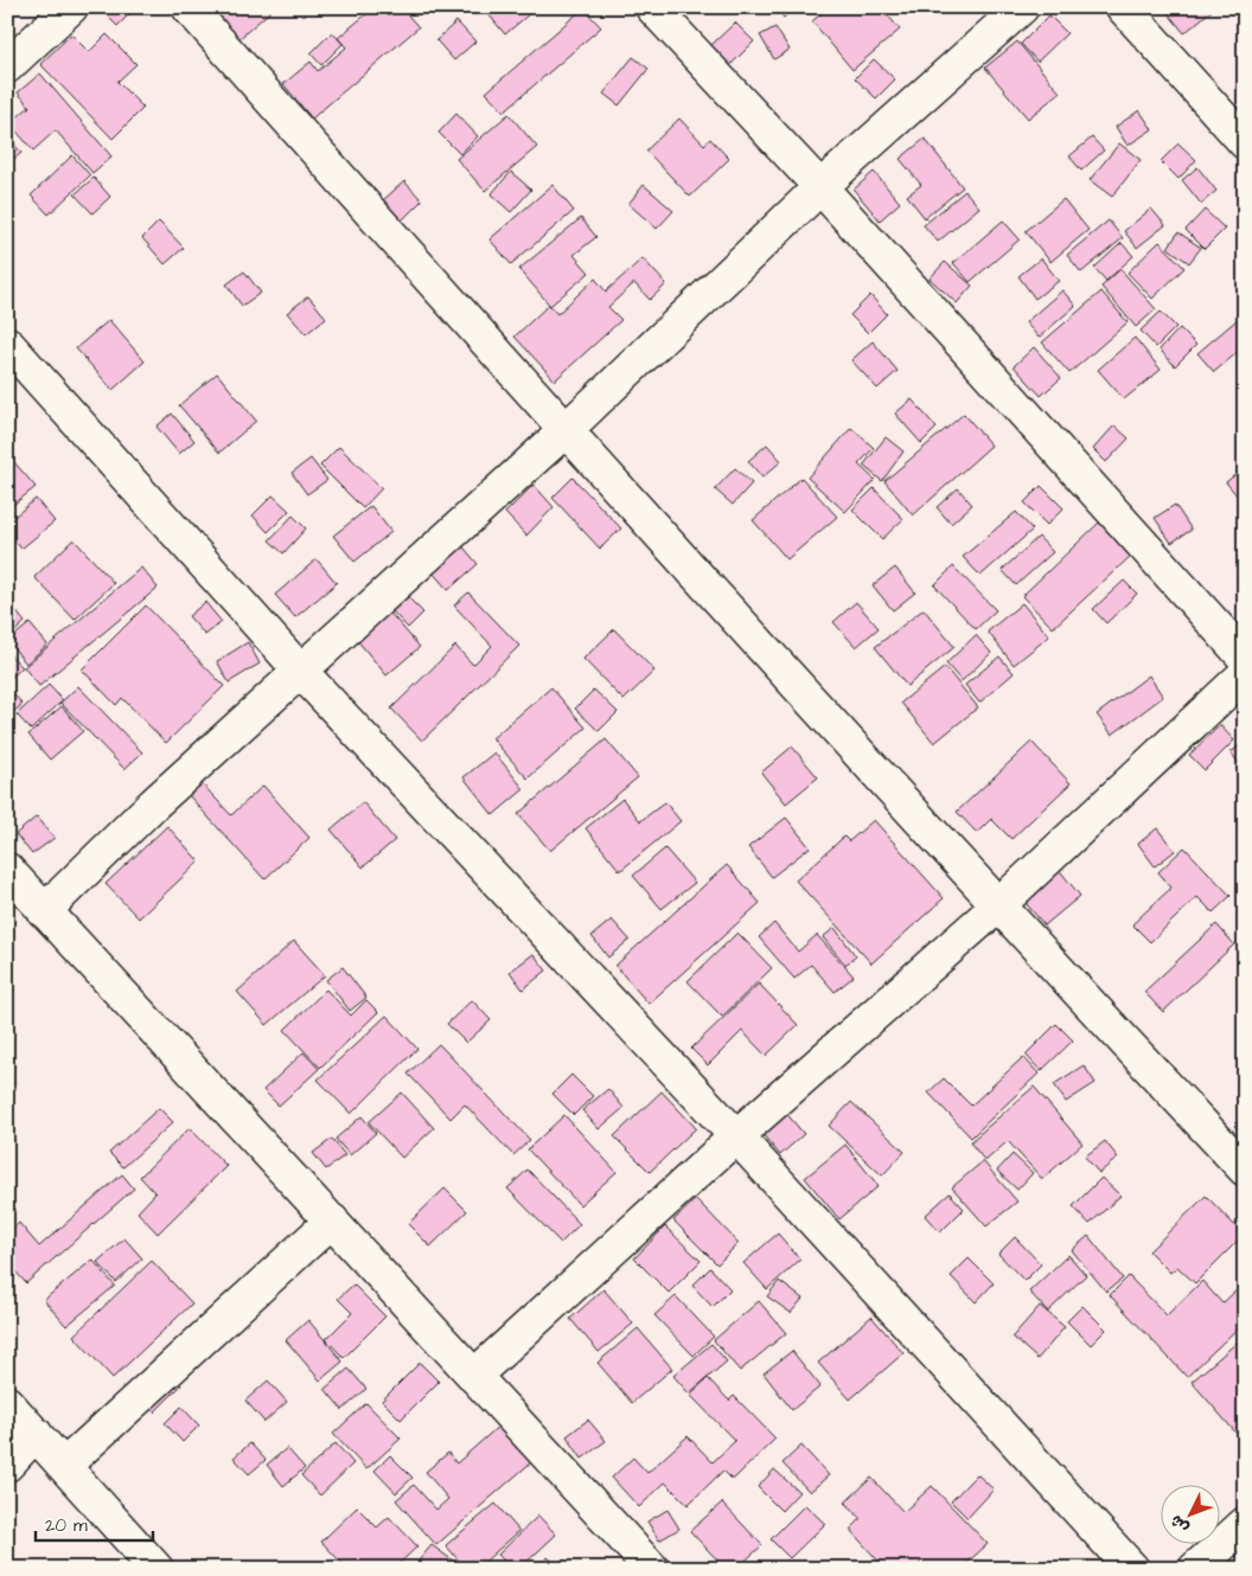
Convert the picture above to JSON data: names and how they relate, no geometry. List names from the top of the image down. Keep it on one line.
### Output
{"scale_bar":"20 m","north":"bottom left"}
